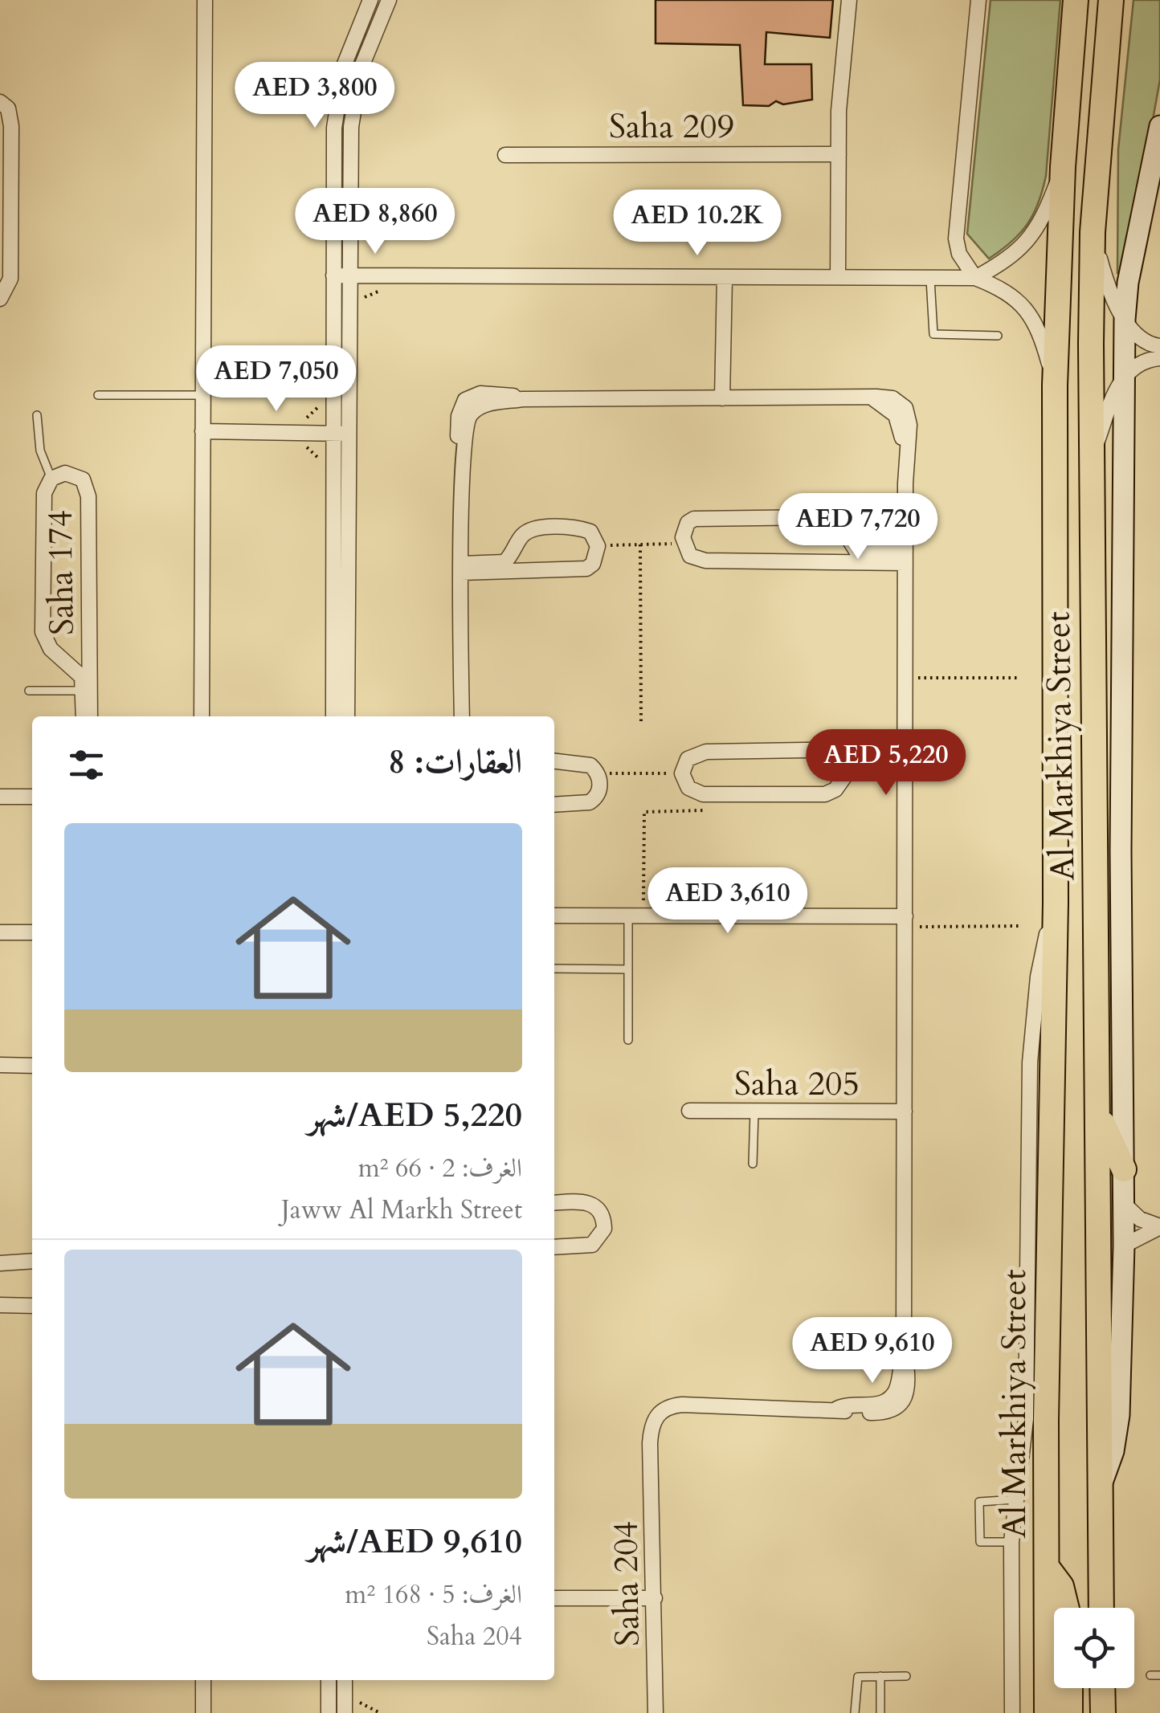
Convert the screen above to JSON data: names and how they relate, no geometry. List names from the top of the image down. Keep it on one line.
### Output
{"streets":{"highway":["Al Markhiya Street"],"street":["Saha 209","Saha 174","Saha 205","Saha 204"]},"crossings":[["Saha 205","Saha 204"]],"page":{"price":["AED 3,800","AED 8,860","AED 10.2K","AED 7,050","AED 7,720","AED 5,220","AED 3,610","AED 9,610"],"heading":"العقارات: 8","list":[{"name":"AED 5,220/شهر","note":"الغرف: 2 · 66 m² · Jaww Al Markh Street"},{"name":"AED 9,610/شهر","note":"الغرف: 5 · 168 m² · Saha 204"}]}}
